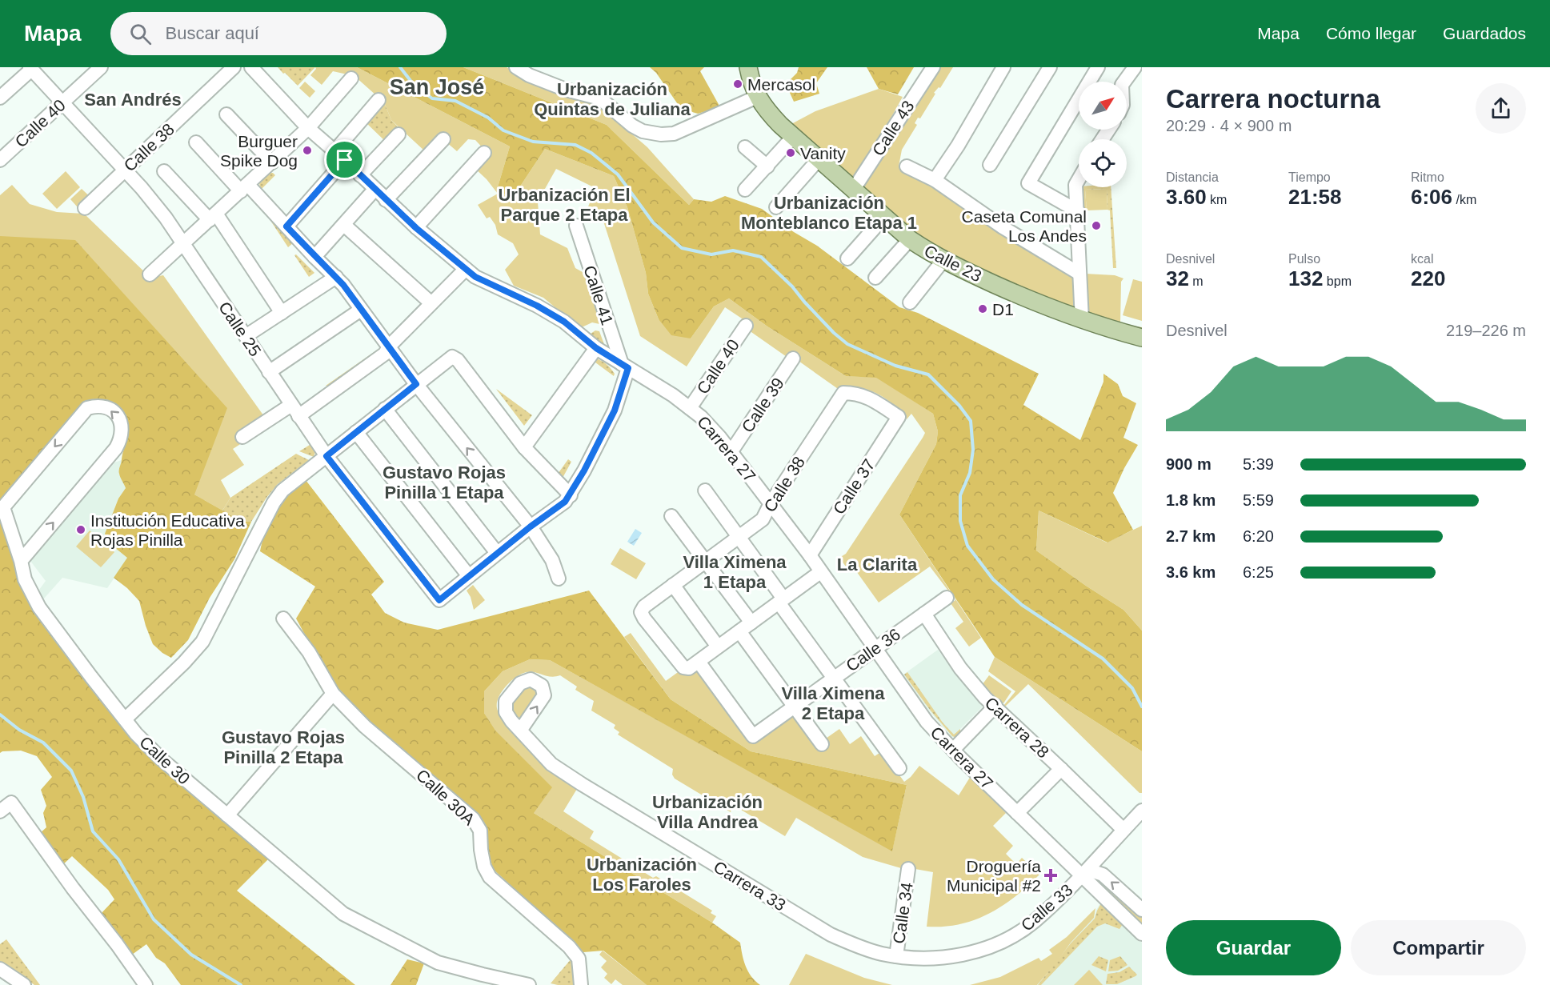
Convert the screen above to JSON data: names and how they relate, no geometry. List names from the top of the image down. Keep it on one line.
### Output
{"streets":{"main road":["Calle 23"],"street":["Calle 40","Calle 43","Calle 38","Calle 41","Calle 25","Calle 39","Carrera 27","Calle 37","Calle 36","Carrera 28","Calle 30","Calle 30A","Carrera 33","Calle 33","Calle 34"]},"crossings":[["Calle 40","Calle 25"],["Calle 40","Carrera 27"],["Calle 43","Calle 23"],["Calle 38","Calle 25"],["Calle 38","Carrera 27"],["Calle 38","Calle 37"],["Calle 38","Calle 36"],["Calle 41","Carrera 27"],["Calle 39","Carrera 27"],["Carrera 27","Calle 37"],["Carrera 27","Calle 36"],["Carrera 27","Calle 33"],["Calle 36","Carrera 28"],["Carrera 28","Calle 33"],["Carrera 33","Calle 33"],["Carrera 33","Calle 34"],["Calle 33","Calle 34"]],"districts":["San José","Urbanización Quintas de Juliana","San Andrés","Urbanización El Parque 2 Etapa","Urbanización Monteblanco Etapa 1","Gustavo Rojas Pinilla 1 Etapa","Villa Ximena 1 Etapa","La Clarita","Villa Ximena 2 Etapa","Gustavo Rojas Pinilla 2 Etapa","Urbanización Villa Andrea","Urbanización Los Faroles"],"places":{"other":["Mercasol","Burguer Spike Dog","Vanity","Caseta Comunal Los Andes","D1","Institución Educativa Rojas Pinilla"],"health":["Droguería Municipal #2"]},"north":"top right","page":{"header":"Mapa","search":"Buscar aquí","nav":["Mapa","Cómo llegar","Guardados"],"heading":["Carrera nocturna","20:29 · 4 × 900 m"],"stats":[["Distancia","3.60 km"],["Tiempo","21:58"],["Ritmo","6:06 /km"],["Desnivel","32 m"],["Pulso","132 bpm"],["kcal","220"]],"chart":["Desnivel","219–226 m"],"list":[{"name":"900 m","note":"5:39"},{"name":"1.8 km","note":"5:59"},{"name":"2.7 km","note":"6:20"},{"name":"3.6 km","note":"6:25"}],"buttons":["Guardar","Compartir"]}}
